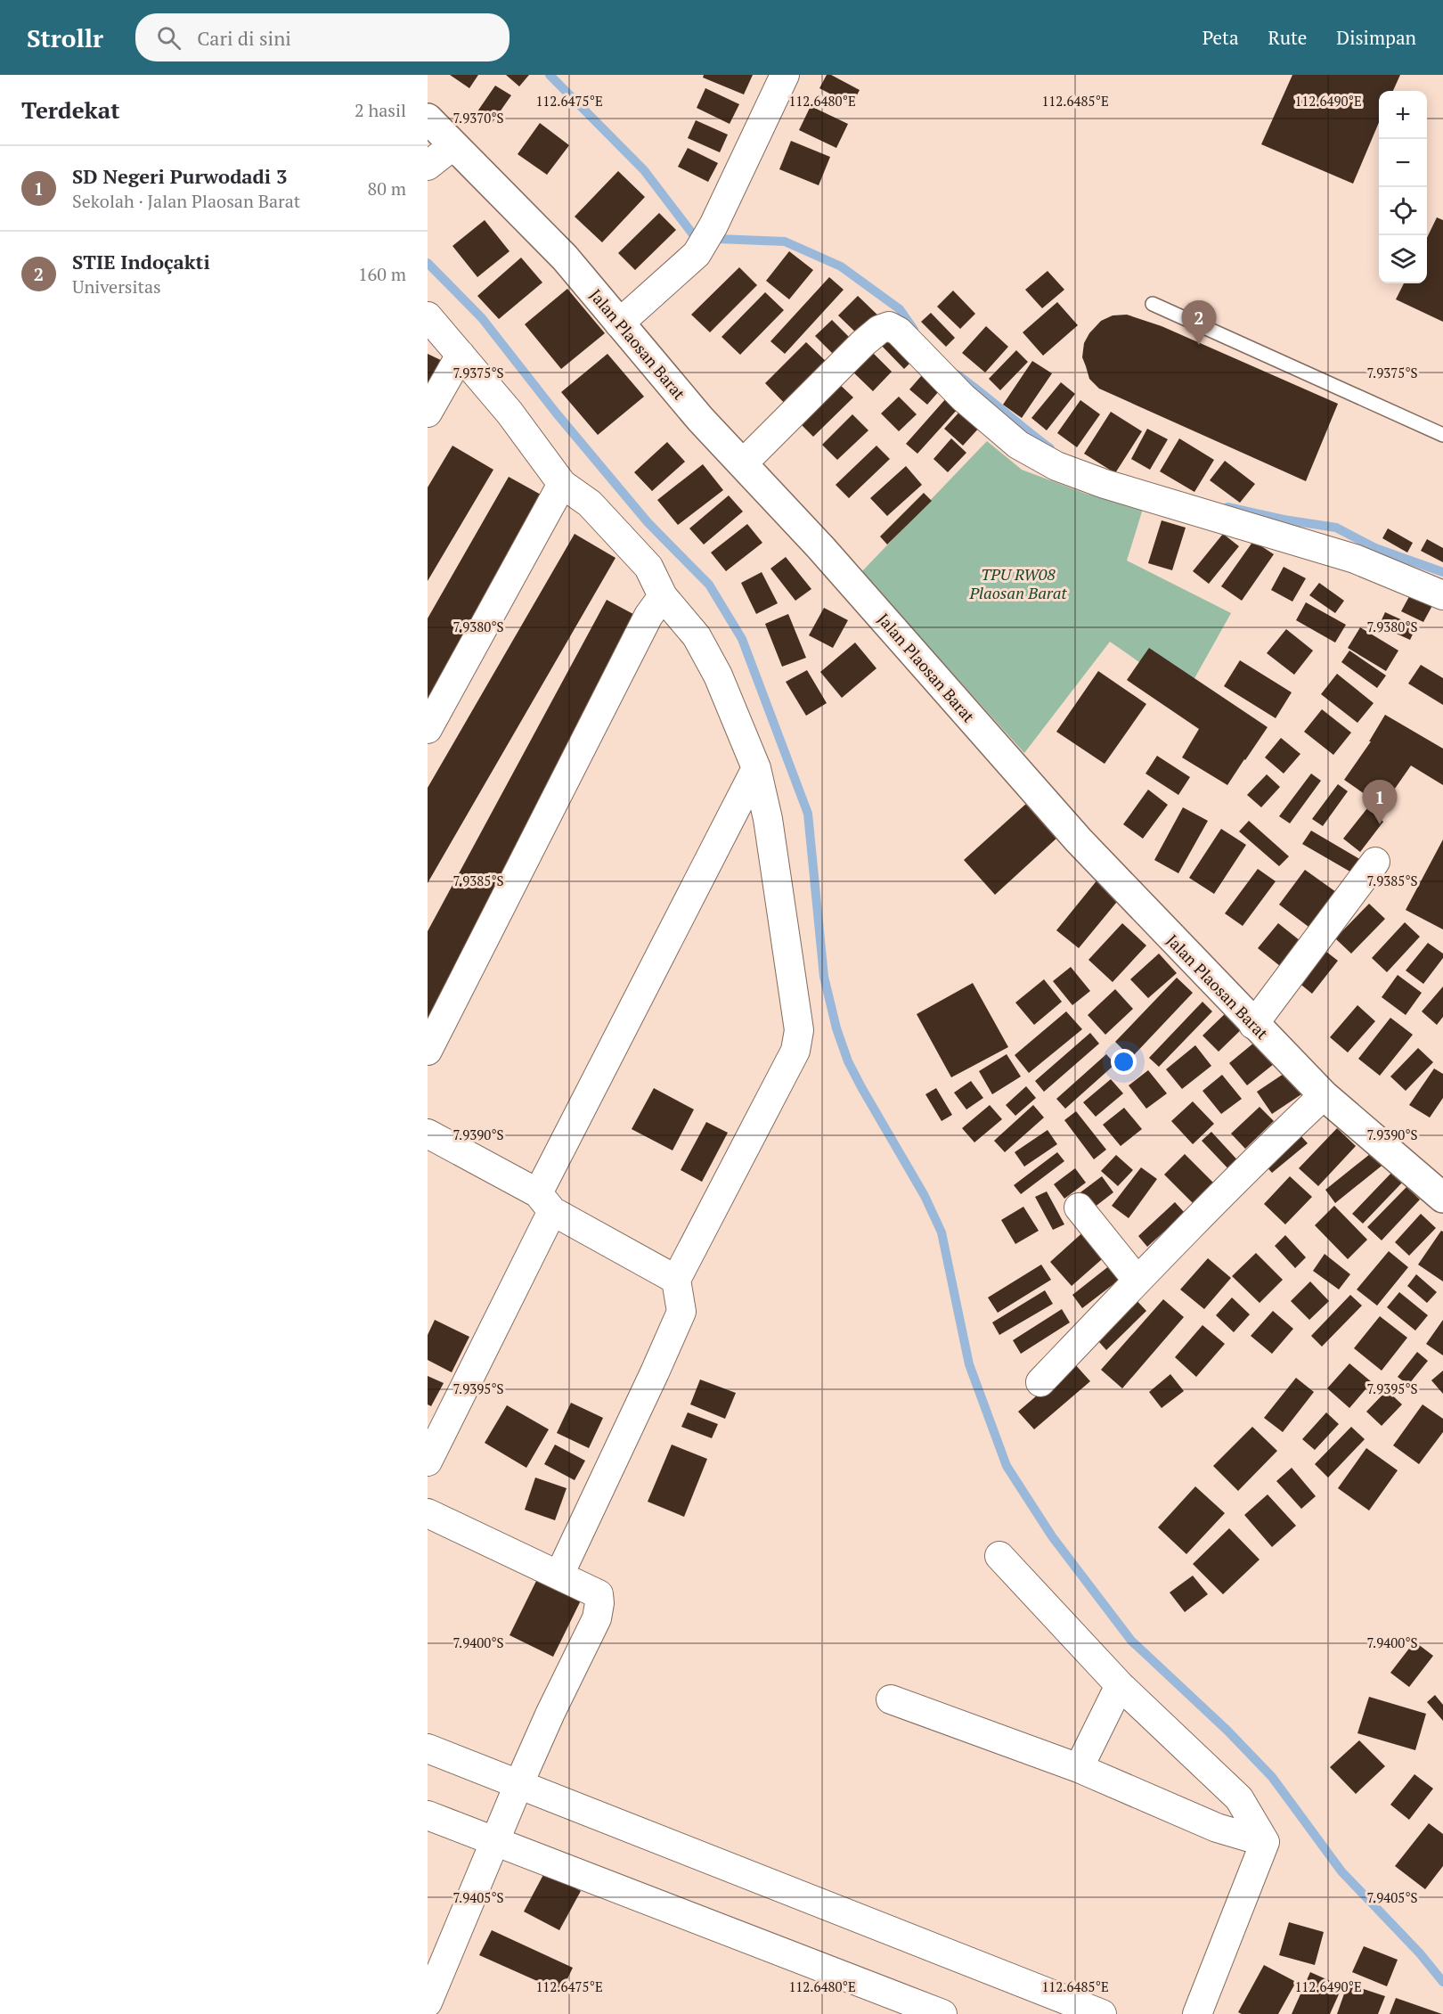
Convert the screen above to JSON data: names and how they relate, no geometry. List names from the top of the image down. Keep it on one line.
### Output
{"streets":{"street":["Jalan Plaosan Barat"]},"parks":["TPU RW08 Plaosan Barat"],"page":{"header":"Strollr","search":"Cari di sini","nav":["Peta","Rute","Disimpan"],"heading":["Terdekat","2 hasil"],"map_buttons":["+","−"],"list":[{"mark":"1","name":"SD Negeri Purwodadi 3","note":"Sekolah · Jalan Plaosan Barat","value":"80 m"},{"mark":"2","name":"STIE Indoçakti","note":"Universitas","value":"160 m"}],"pins":["2","1"]},"coordinates":["112.6475°E","112.6480°E","112.6485°E","112.6490°E","7.9370°S","7.9375°S","7.9380°S","7.9385°S","7.9390°S","7.9395°S","7.9400°S","7.9405°S"]}
